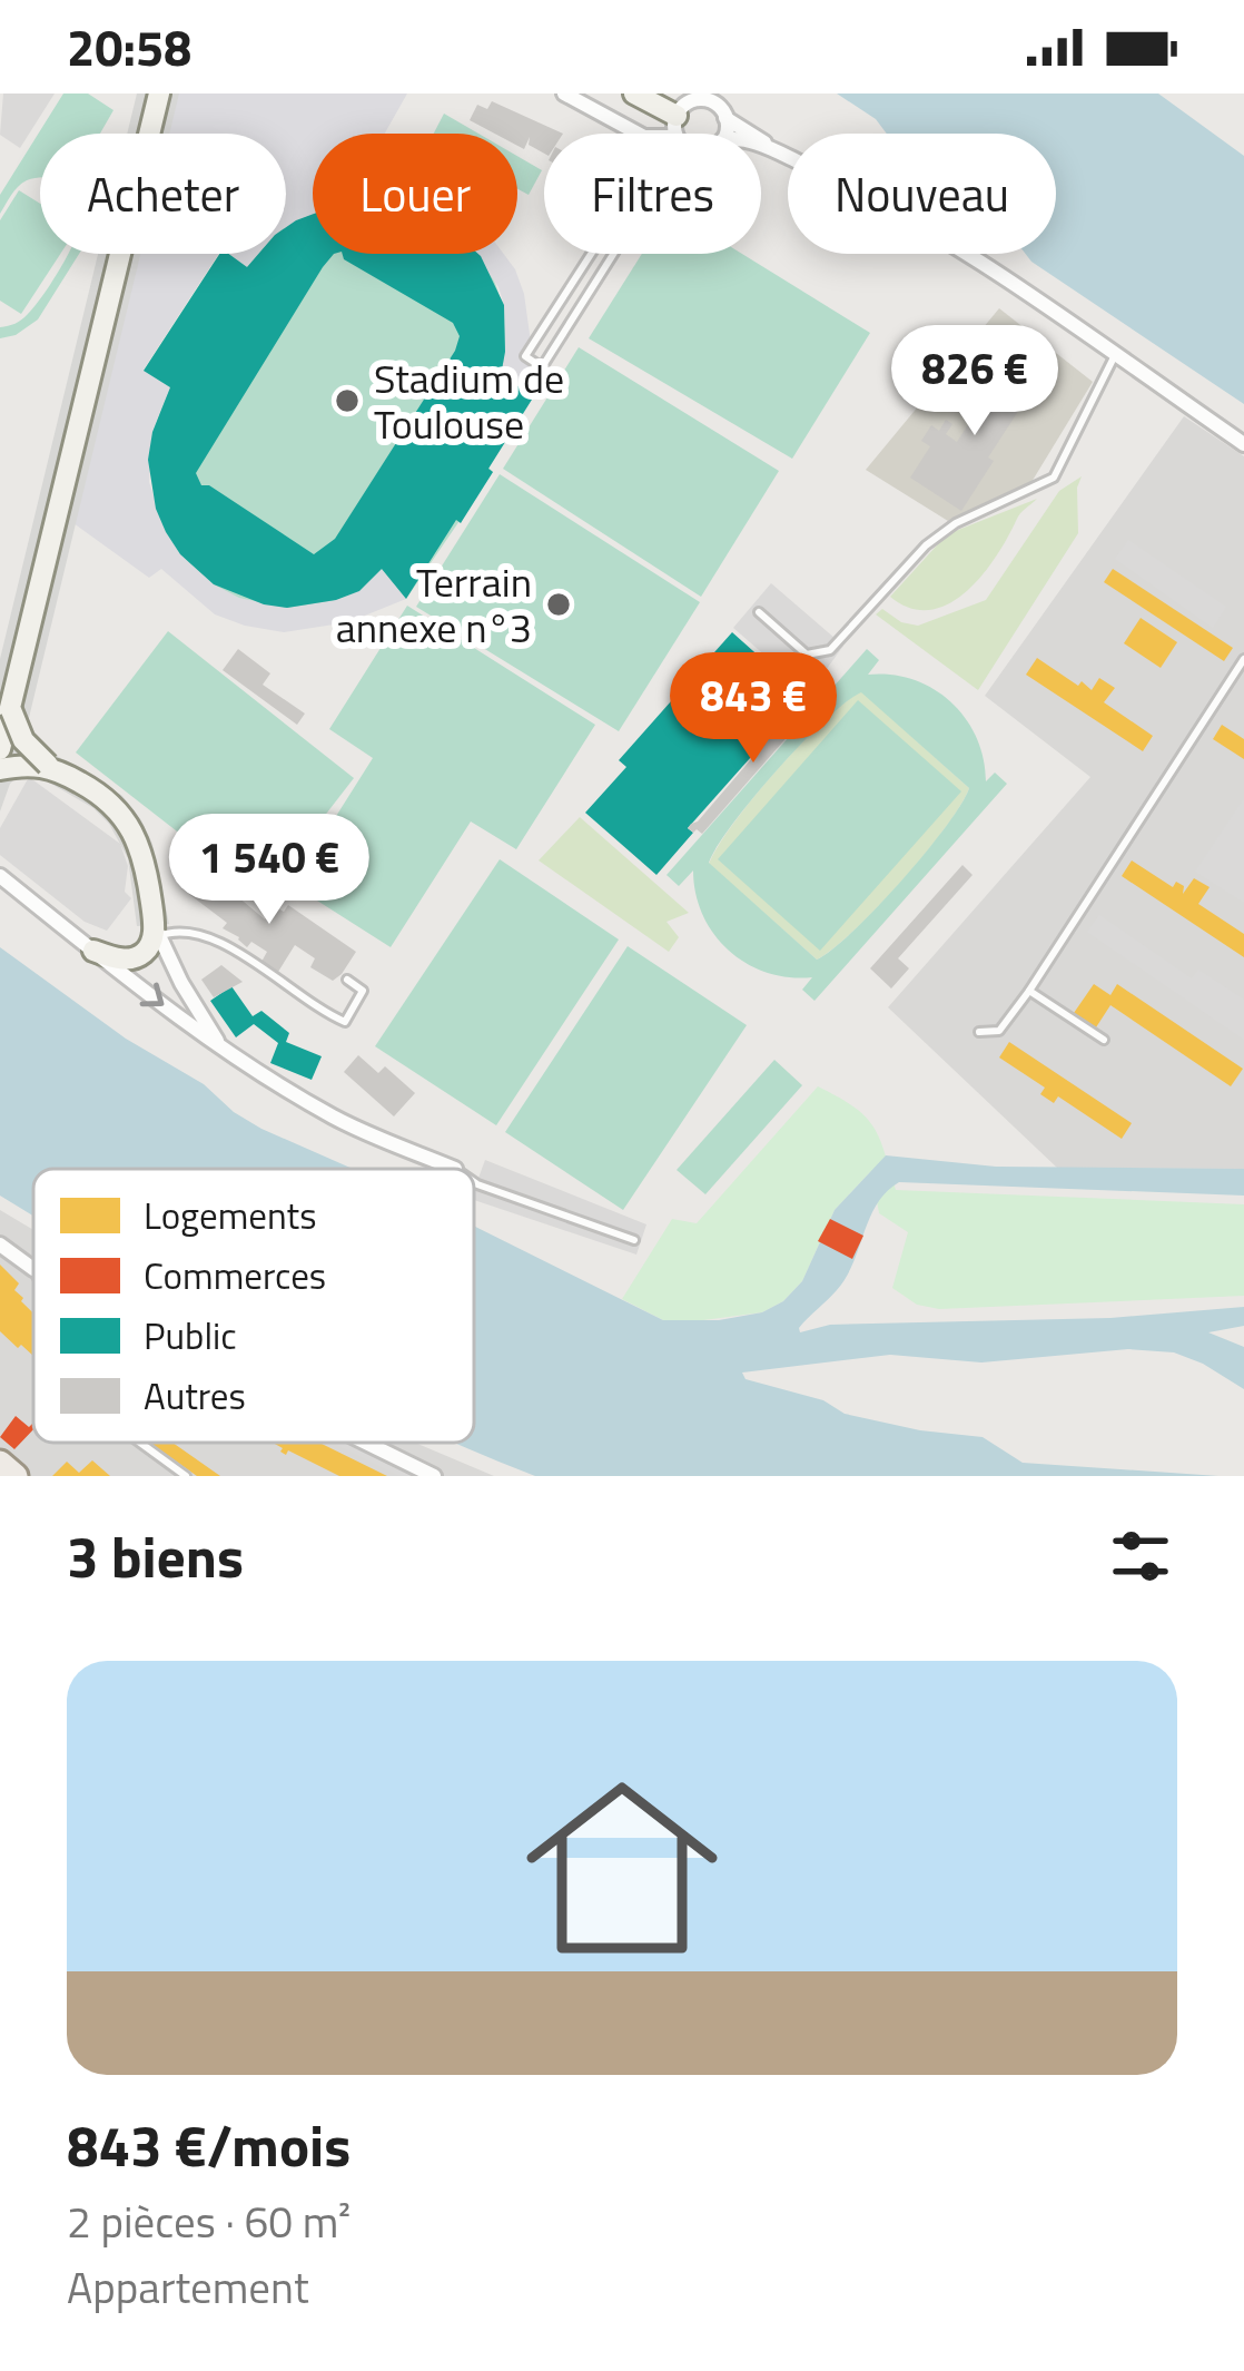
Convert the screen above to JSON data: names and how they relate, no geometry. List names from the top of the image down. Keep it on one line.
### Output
{"places":["Stadium de Toulouse","Terrain annexe n°3"],"legend":["Logements","Commerces","Public","Autres"],"page":{"status":"20:58","chip":["Acheter","Louer","Filtres","Nouveau"],"price":["826 €","843 €","1 540 €"],"heading":"3 biens","list":[{"name":"843 €/mois","note":"2 pièces · 60 m² · Appartement"}]}}
